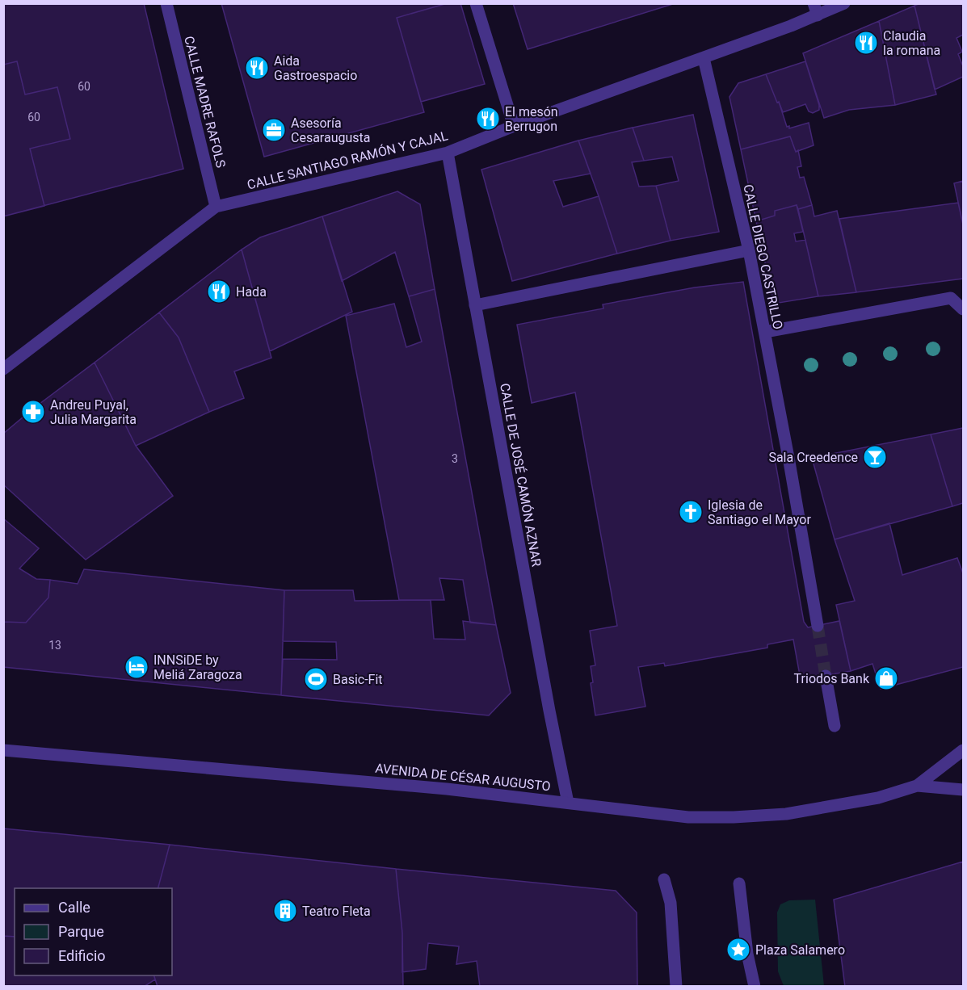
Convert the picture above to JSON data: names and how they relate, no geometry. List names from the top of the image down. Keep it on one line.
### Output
{"streets":{"street":["CALLE MADRE RAFOLS","CALLE SANTIAGO RAMÓN Y CAJAL","CALLE DIEGO CASTRILLO","CALLE DE JOSÉ CAMÓN AZNAR","AVENIDA DE CÉSAR AUGUSTO"]},"crossings":[["CALLE MADRE RAFOLS","CALLE SANTIAGO RAMÓN Y CAJAL"],["CALLE SANTIAGO RAMÓN Y CAJAL","CALLE DIEGO CASTRILLO"],["CALLE SANTIAGO RAMÓN Y CAJAL","CALLE DE JOSÉ CAMÓN AZNAR"],["CALLE DE JOSÉ CAMÓN AZNAR","AVENIDA DE CÉSAR AUGUSTO"]],"places":{"restaurant":["Claudia la romana","Aida Gastroespacio","El mesón Berrugon","Hada"],"office":["Asesoría Cesaraugusta"],"pharmacy":["Andreu Puyal, Julia Margarita"],"bar":["Sala Creedence"],"church":["Iglesia de Santiago el Mayor"],"hotel":["INNSiDE by Meliá Zaragoza"],"shop":["Triodos Bank"],"sports":["Basic-Fit"],"building":["Teatro Fleta"],"place":["Plaza Salamero"]},"house_numbers":["60","60","3","13"],"legend":["Calle","Parque","Edificio"]}
